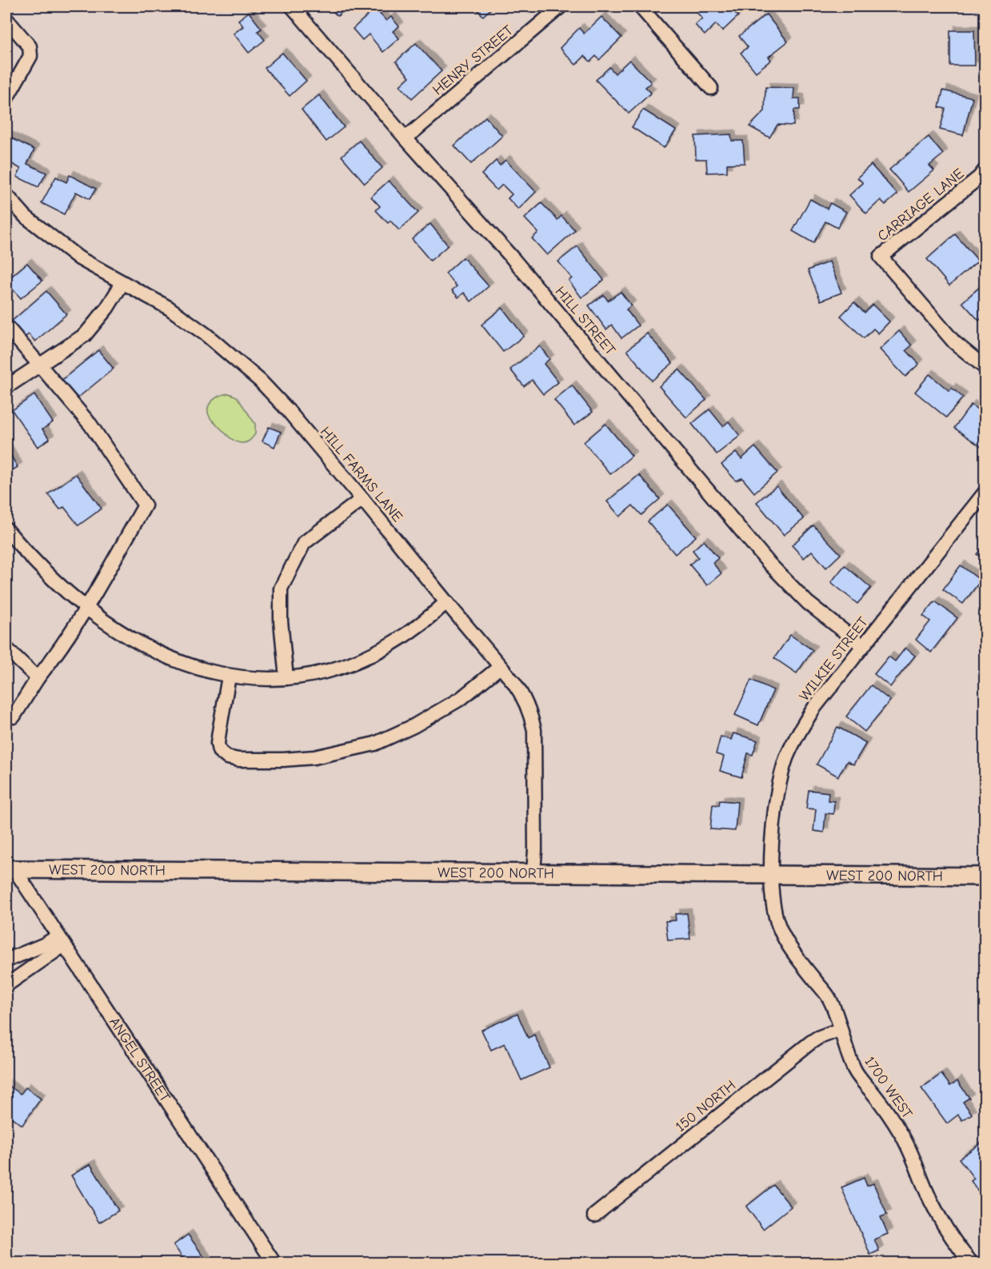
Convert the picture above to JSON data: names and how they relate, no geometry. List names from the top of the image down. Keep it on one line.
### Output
{"streets":{"main road":["WEST 200 NORTH"],"street":["HENRY STREET","CARRIAGE LANE","HILL STREET","HILL FARMS LANE","WILKIE STREET","ANGEL STREET","1700 WEST","150 NORTH"]},"crossings":[["HENRY STREET","HILL STREET"],["HILL STREET","WILKIE STREET"],["HILL FARMS LANE","WEST 200 NORTH"],["WILKIE STREET","WEST 200 NORTH"],["WILKIE STREET","1700 WEST"],["WEST 200 NORTH","ANGEL STREET"],["WEST 200 NORTH","1700 WEST"],["1700 WEST","150 NORTH"]]}
